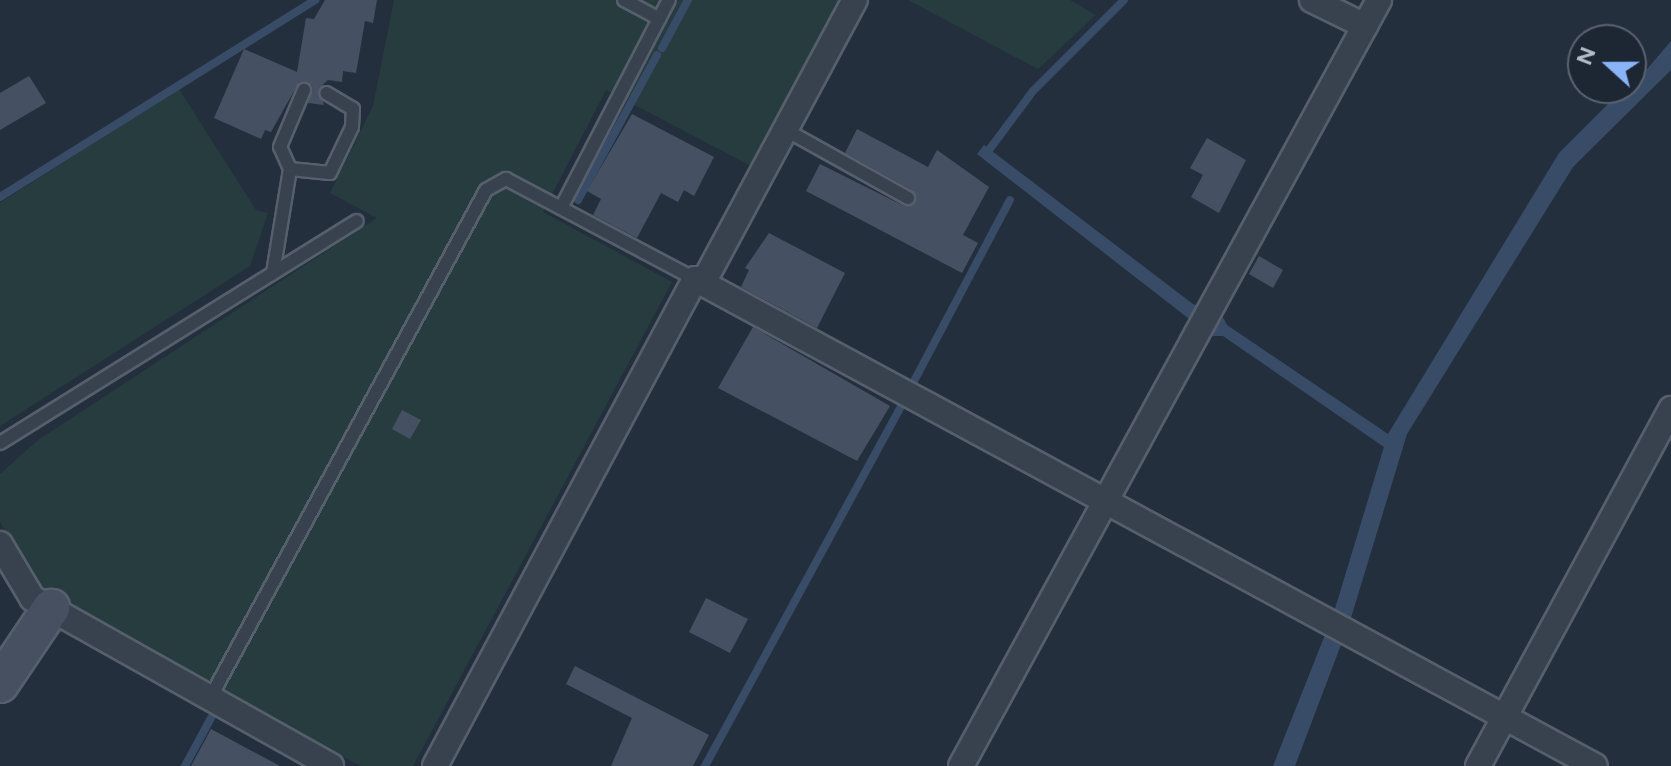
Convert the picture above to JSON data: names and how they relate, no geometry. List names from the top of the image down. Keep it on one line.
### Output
{"north":"left"}
